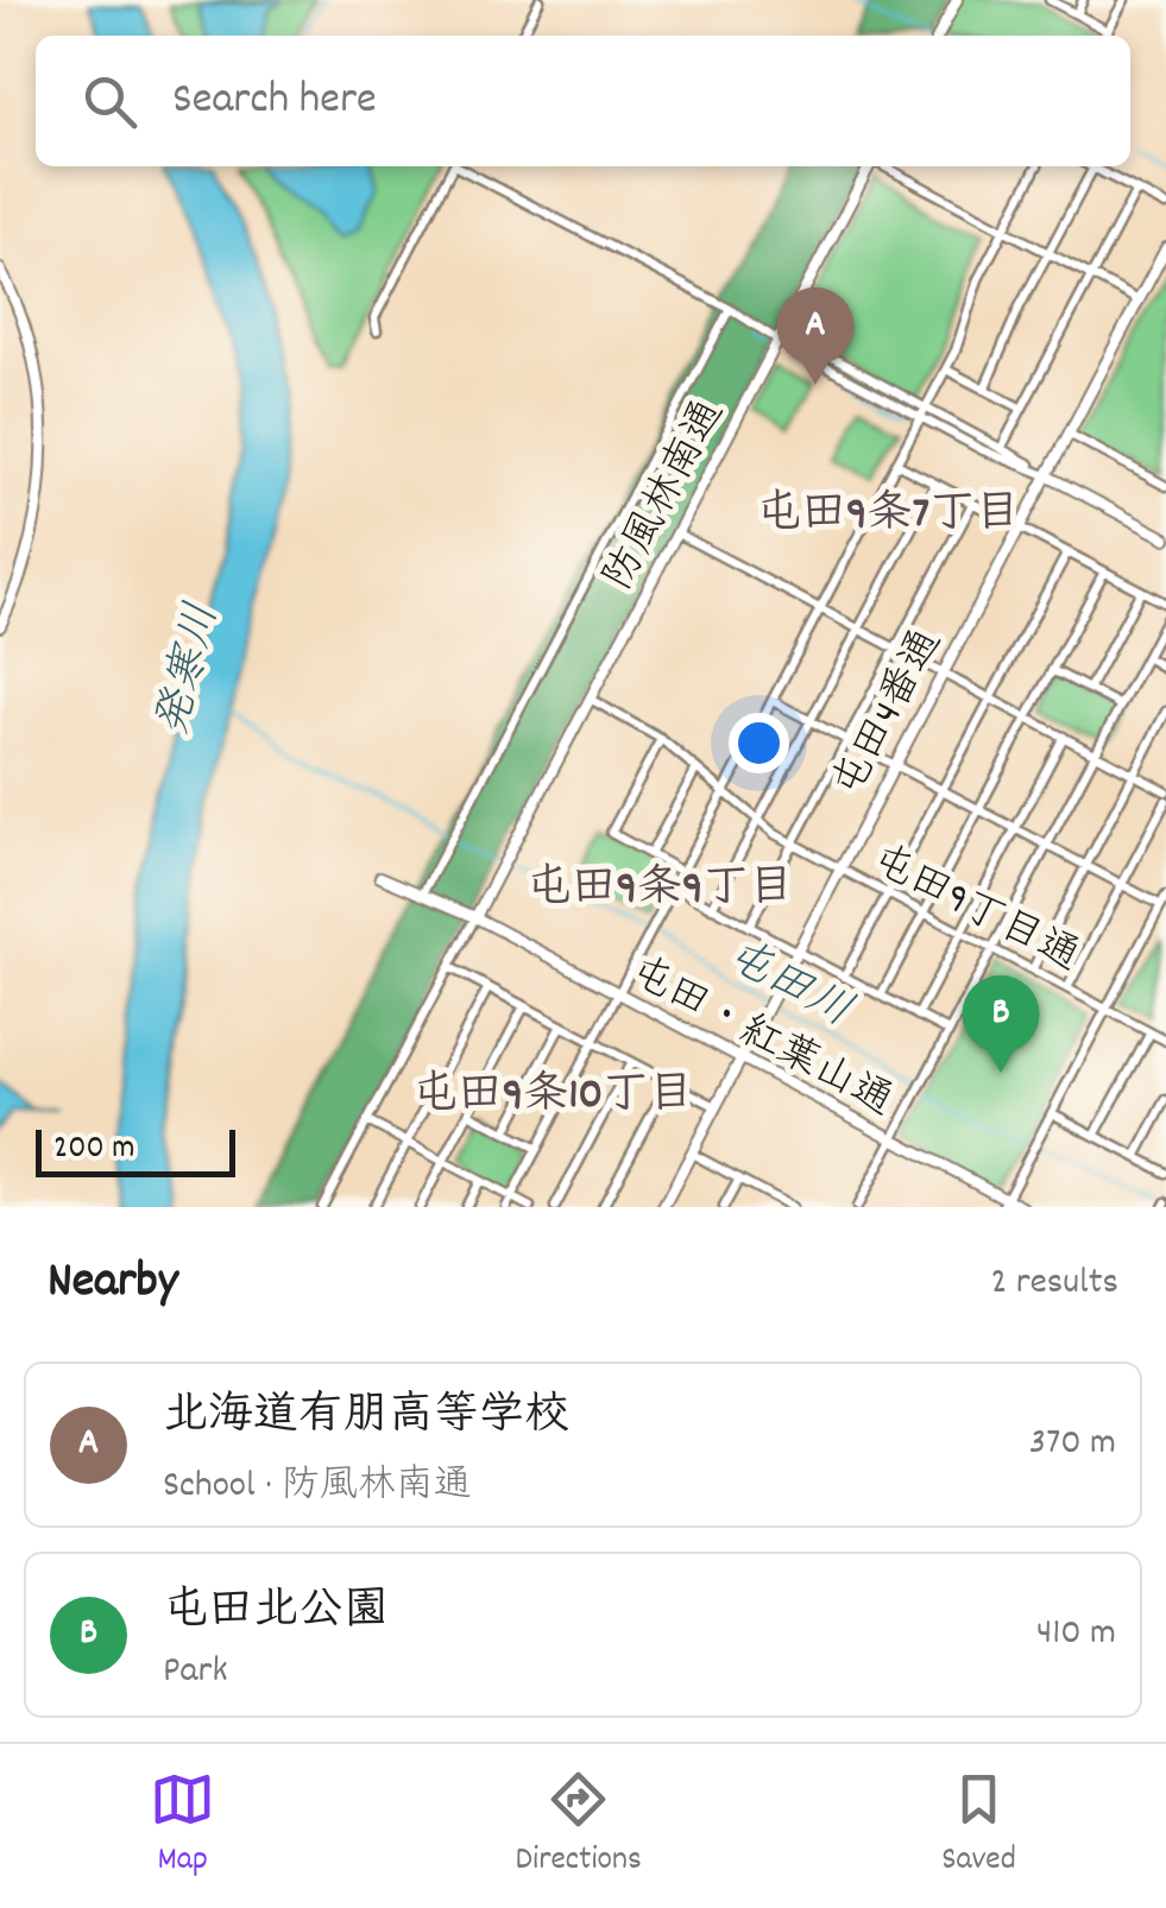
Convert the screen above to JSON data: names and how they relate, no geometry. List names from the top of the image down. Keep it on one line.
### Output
{"streets":{"street":["防風林南通","屯田4番通","屯田9丁目通","屯田・紅葉山通"]},"crossings":[["防風林南通","屯田9丁目通"],["防風林南通","屯田・紅葉山通"],["屯田4番通","屯田9丁目通"],["屯田4番通","屯田・紅葉山通"]],"districts":["屯田9条7丁目","屯田9条9丁目","屯田9条10丁目"],"water":["発寒川","屯田川"],"scale_bar":"200 m","page":{"search":"Search here","pins":["A","B"],"scale":"200 m","heading":["Nearby","2 results"],"list":[{"mark":"A","name":"北海道有朋高等学校","note":"School · 防風林南通","value":"370 m"},{"mark":"B","name":"屯田北公園","note":"Park","value":"410 m"}],"nav":["Map","Directions","Saved"]}}
